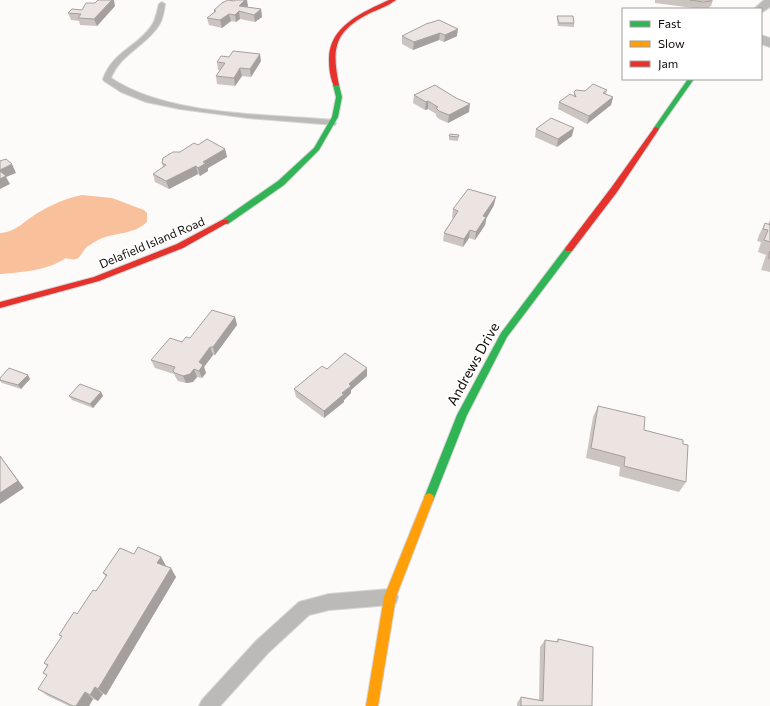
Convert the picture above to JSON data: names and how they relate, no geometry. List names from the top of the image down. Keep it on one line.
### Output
{"streets":{"street":["Delafield Island Road","Andrews Drive"]},"legend":["Fast","Slow","Jam"]}
